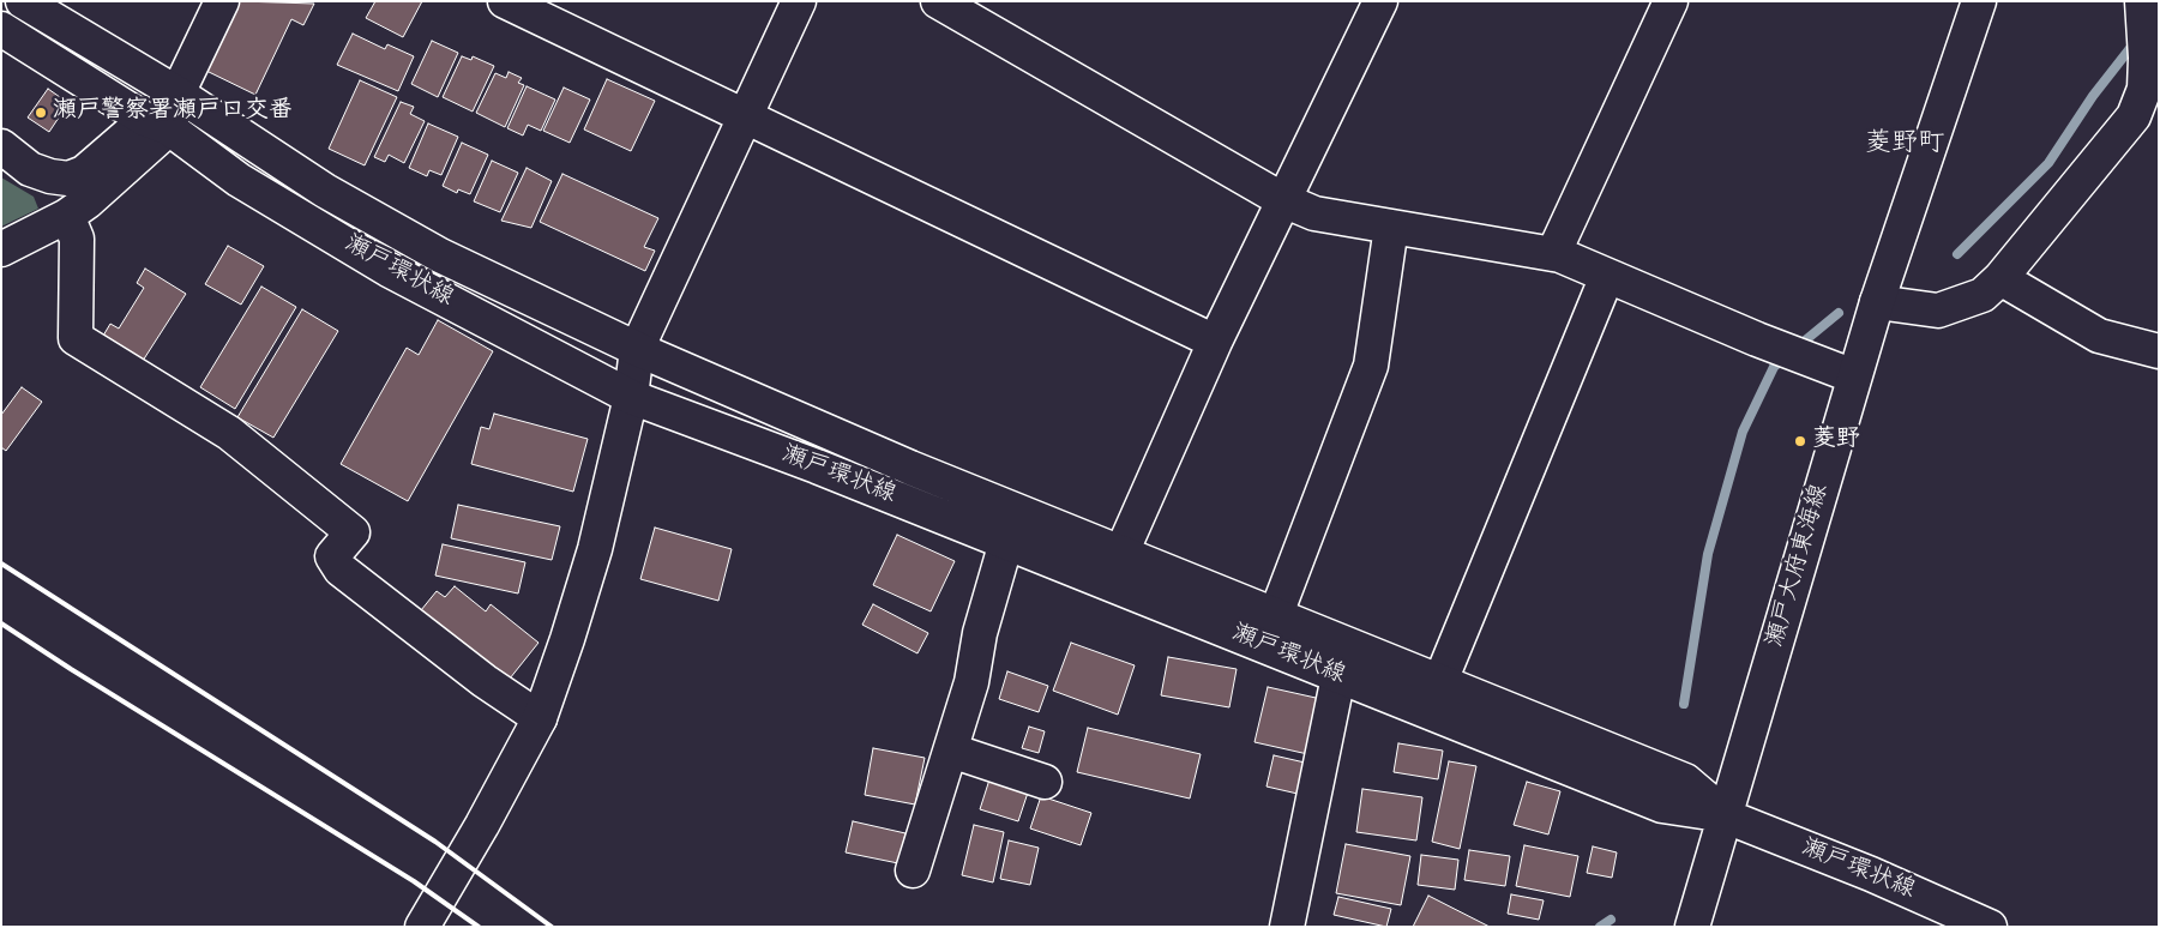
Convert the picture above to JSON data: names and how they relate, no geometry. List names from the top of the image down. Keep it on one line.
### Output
{"streets":{"street":["瀬戸環状線","瀬戸大府東海線"]},"crossings":[["瀬戸環状線","瀬戸大府東海線"]],"districts":["菱野町"],"places":["瀬戸警察署瀬戸口交番","菱野"]}
